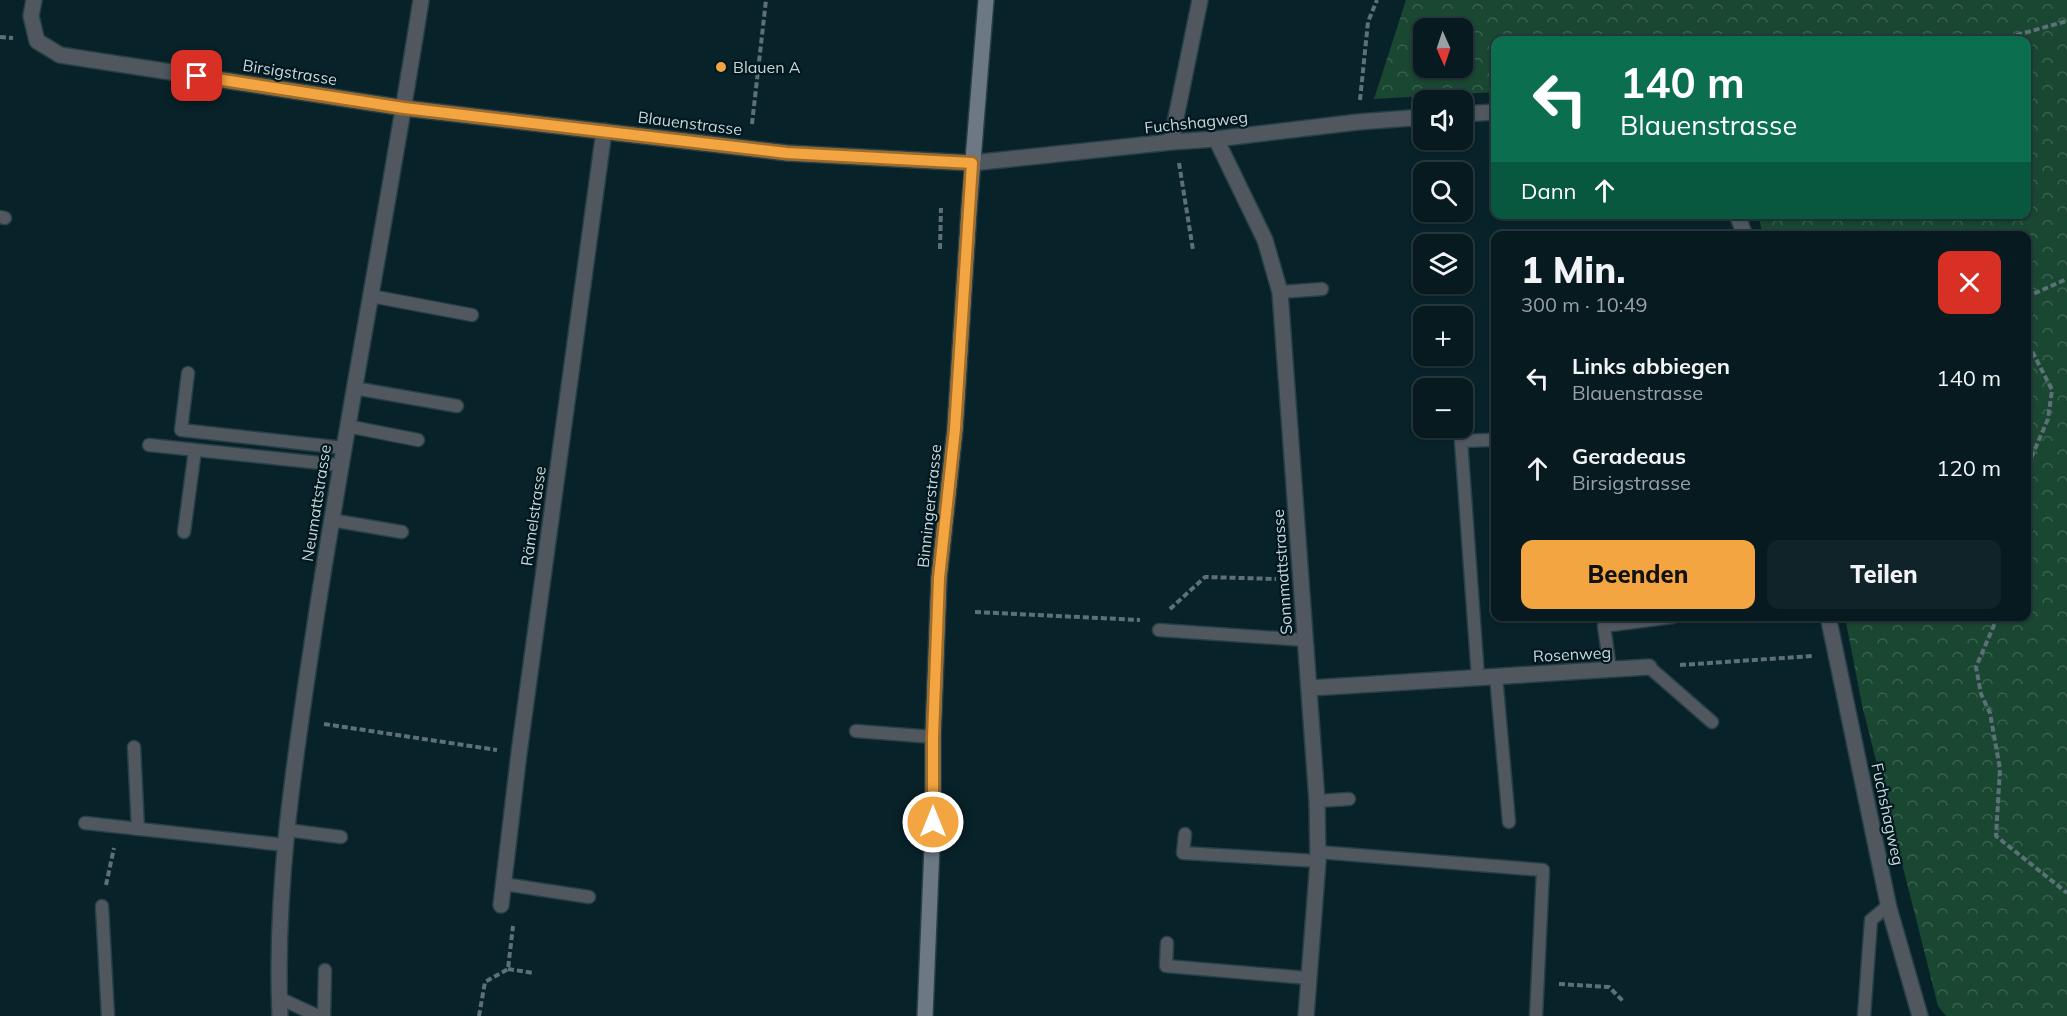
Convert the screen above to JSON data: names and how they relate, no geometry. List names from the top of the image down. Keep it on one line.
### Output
{"streets":{"main road":["Binningerstrasse"],"street":["Birsigstrasse","Fuchshagweg","Blauenstrasse","Neumattstrasse","Rämelstrasse","Sonnmattstrasse","Rosenweg"]},"crossings":[["Birsigstrasse","Blauenstrasse"],["Birsigstrasse","Neumattstrasse"],["Fuchshagweg","Blauenstrasse"],["Fuchshagweg","Binningerstrasse"],["Fuchshagweg","Sonnmattstrasse"],["Blauenstrasse","Neumattstrasse"],["Blauenstrasse","Binningerstrasse"],["Blauenstrasse","Rämelstrasse"],["Sonnmattstrasse","Rosenweg"]],"places":["Blauen A"],"north":"bottom","page":{"map_buttons":["+","−"],"turn":["140 m","Blauenstrasse"],"then":"Dann","heading":["1 Min.","300 m · 10:49"],"list":[{"name":"Links abbiegen","note":"Blauenstrasse","value":"140 m"},{"name":"Geradeaus","note":"Birsigstrasse","value":"120 m"}],"buttons":["Beenden","Teilen"]}}
